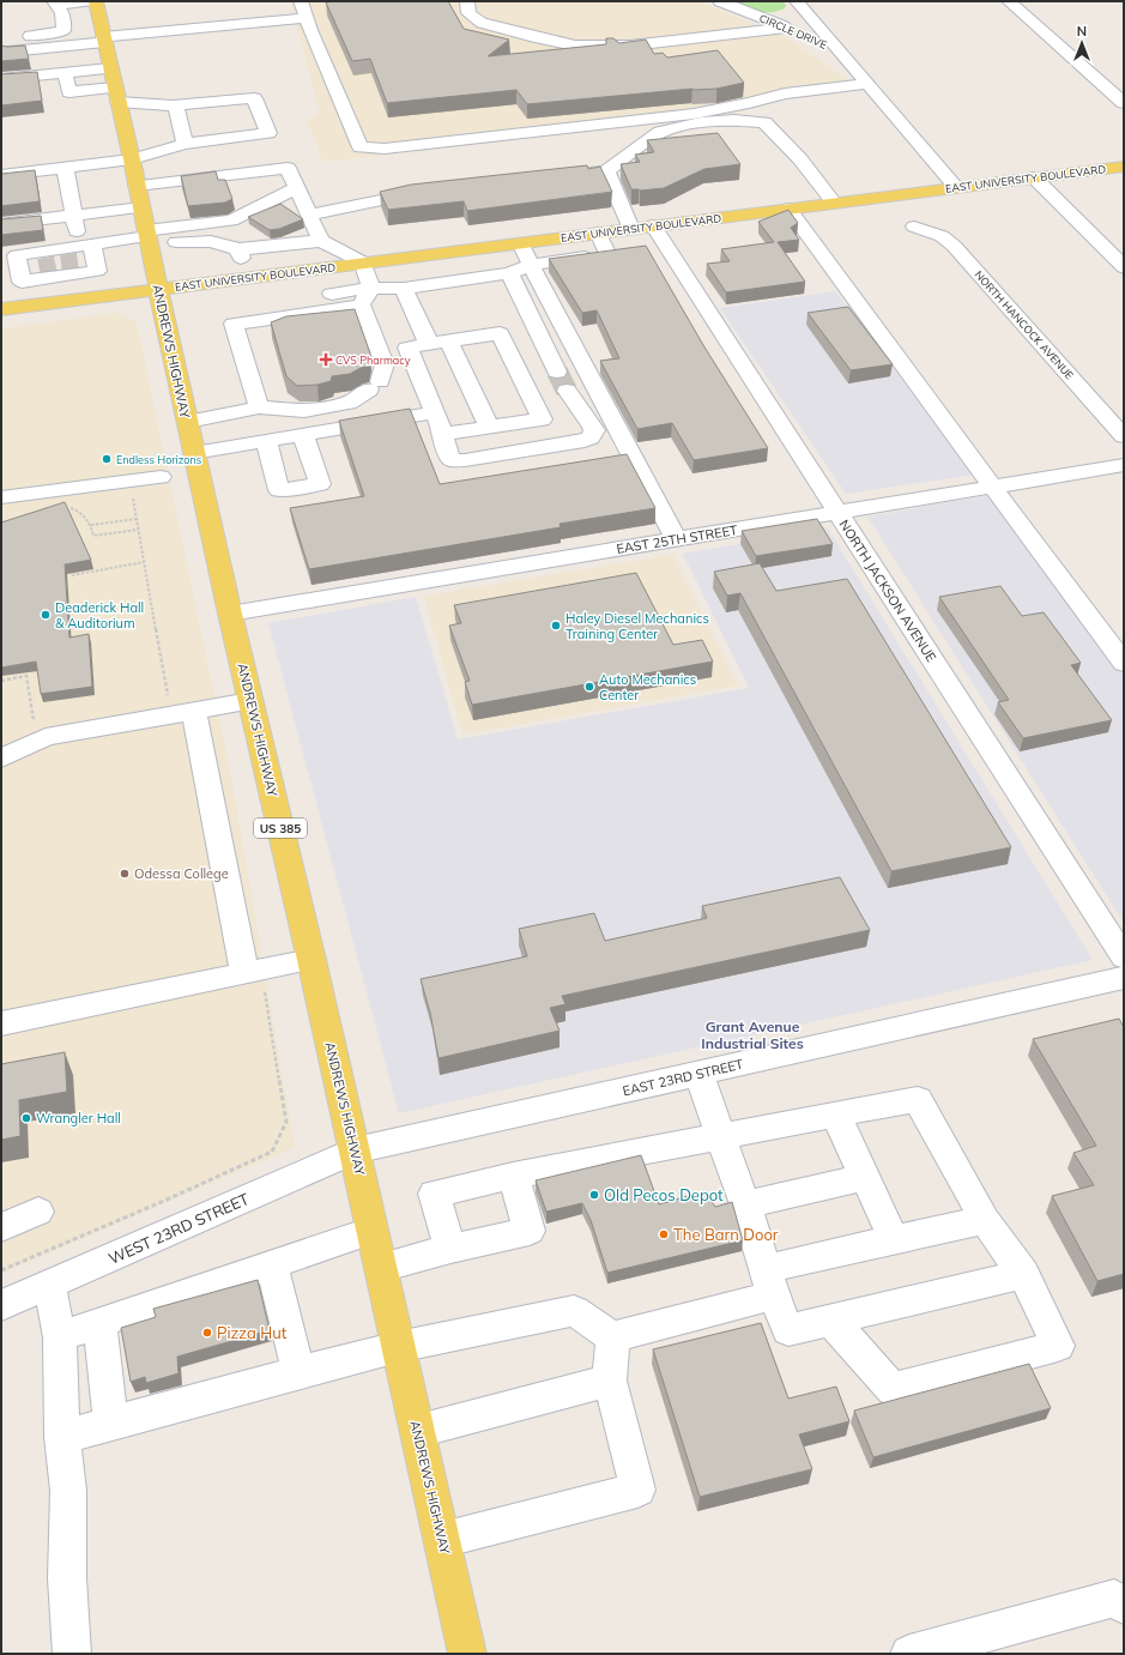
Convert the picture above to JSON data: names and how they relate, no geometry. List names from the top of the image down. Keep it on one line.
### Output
{"streets":{"main road":["EAST UNIVERSITY BOULEVARD","ANDREWS HIGHWAY","US 385"],"street":["CIRCLE DRIVE","NORTH HANCOCK AVENUE","EAST 25TH STREET","NORTH JACKSON AVENUE","EAST 23RD STREET","WEST 23RD STREET"]},"crossings":[["EAST UNIVERSITY BOULEVARD","ANDREWS HIGHWAY"],["EAST UNIVERSITY BOULEVARD","NORTH JACKSON AVENUE"],["ANDREWS HIGHWAY","EAST 25TH STREET"],["ANDREWS HIGHWAY","EAST 23RD STREET"],["ANDREWS HIGHWAY","WEST 23RD STREET"],["EAST 25TH STREET","NORTH JACKSON AVENUE"],["EAST 23RD STREET","WEST 23RD STREET"]],"districts":["Grant Avenue Industrial Sites"],"places":{"health":["CVS Pharmacy"],"other":["Endless Horizons","Deaderick Hall & Auditorium","Haley Diesel Mechanics Training Center","Auto Mechanics Center","Odessa College","Wrangler Hall","Old Pecos Depot","The Barn Door","Pizza Hut"]},"north":"top"}
